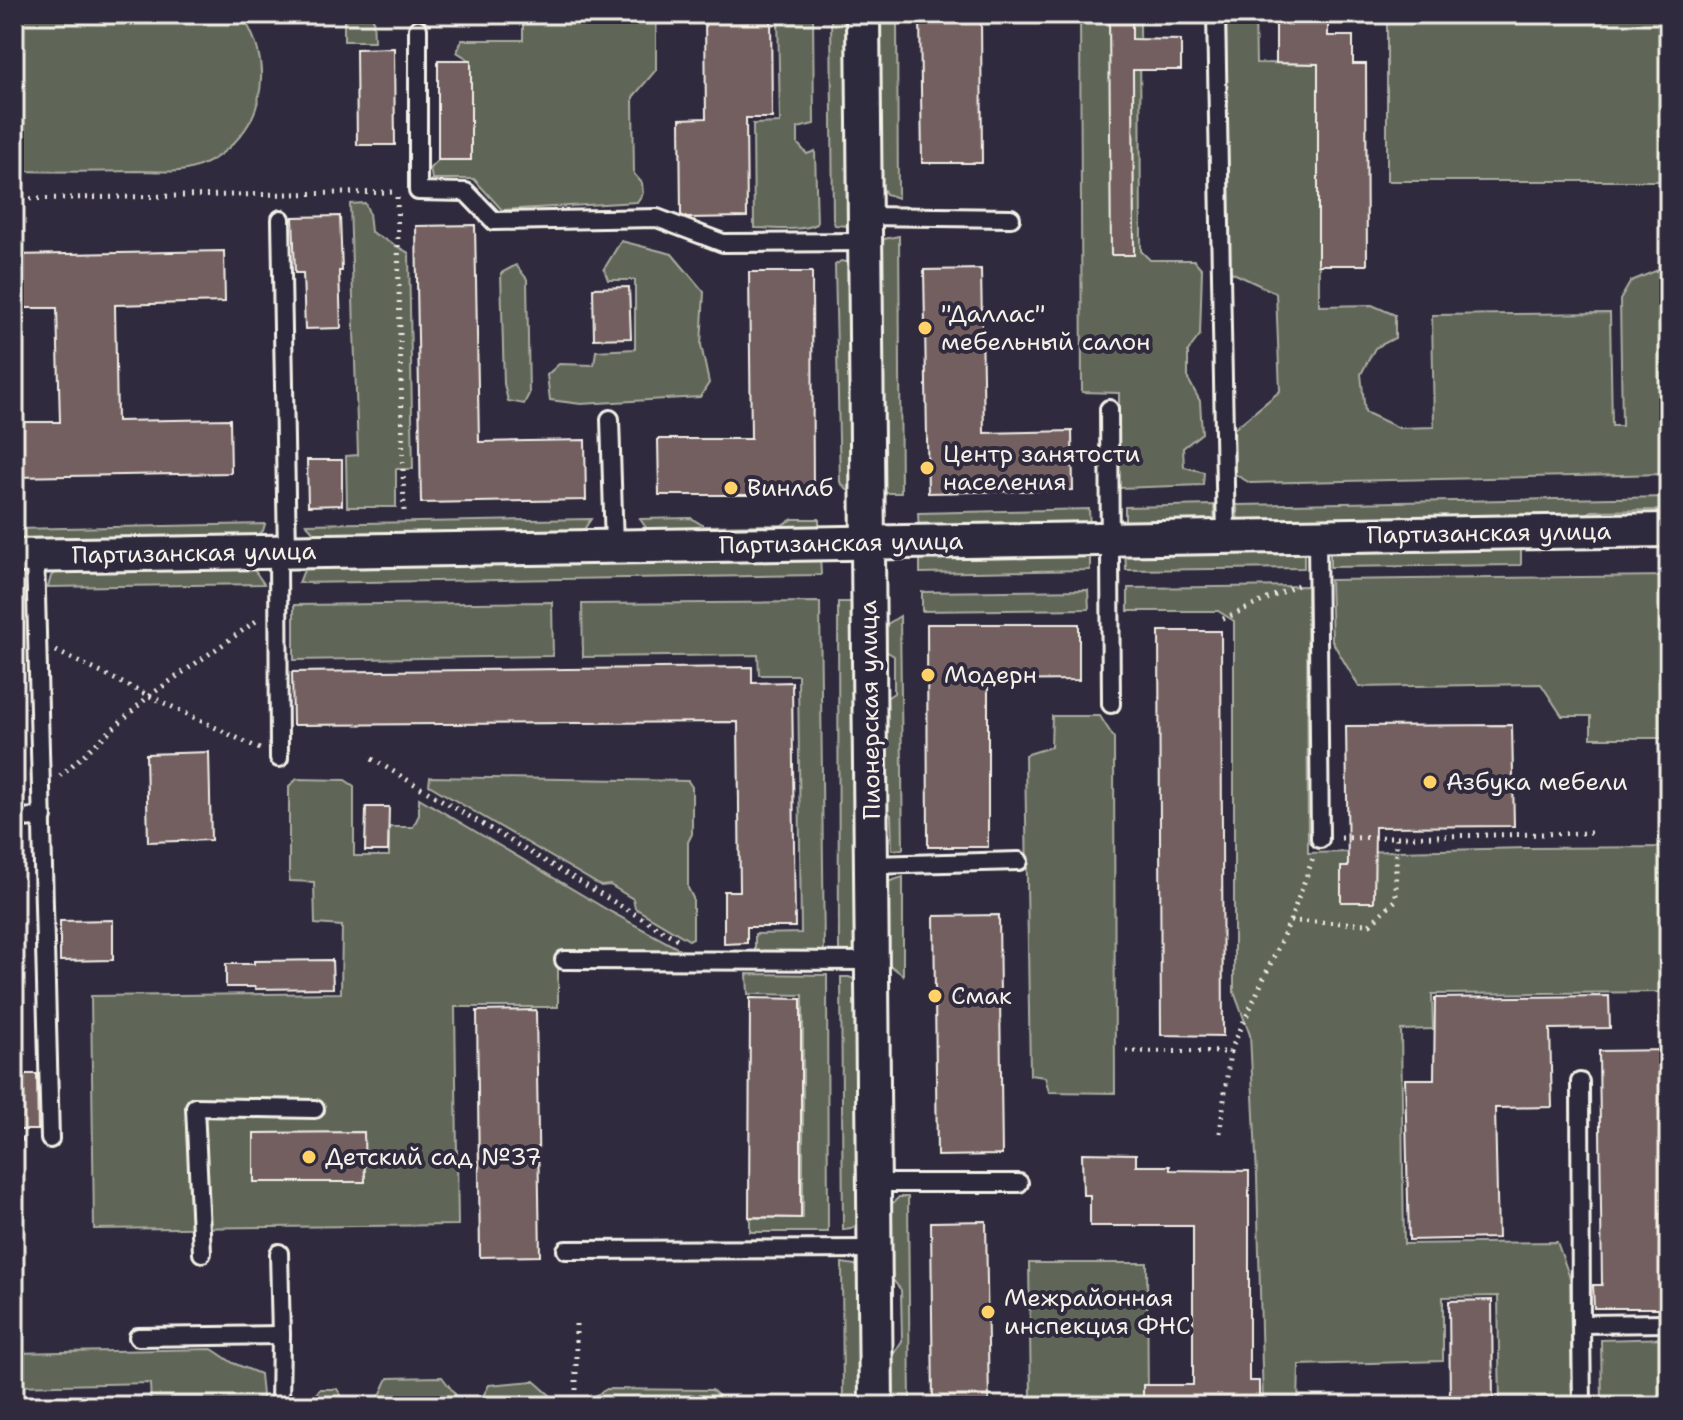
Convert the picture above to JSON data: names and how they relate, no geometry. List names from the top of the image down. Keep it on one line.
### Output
{"streets":{"street":["Партизанская улица","Пионерская улица"]},"crossings":[["Партизанская улица","Пионерская улица"]],"places":["\"Даллас\" мебельный салон","Центр занятости населения","Винлаб","Модерн","Азбука мебели","Смак","Детский сад №37","Межрайонная инспекция ФНС"]}
